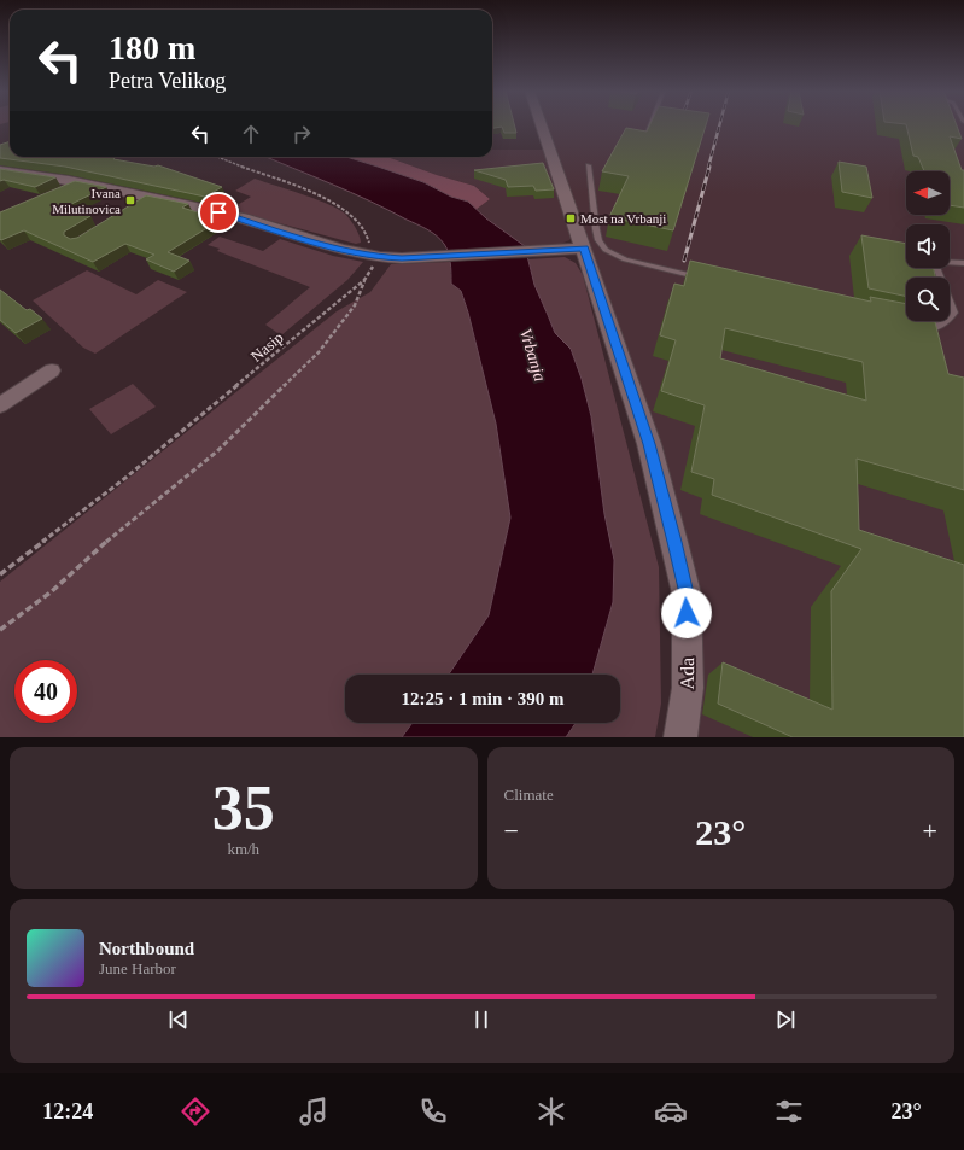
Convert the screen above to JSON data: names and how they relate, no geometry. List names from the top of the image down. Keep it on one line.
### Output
{"streets":{"street":["Ada"],"path":["Nasip"]},"water":["Vrbanja"],"places":{"transit":["Ivana Milutinovica","Most na Vrbanji"]},"north":"left","page":{"turn":["180 m","Petra Velikog"],"limit":"40","trip":"12:25 · 1 min · 390 m","tile":[["35","km/h"],"Climate"],"heat":["−","23°","+"],"song":["Northbound","June Harbor"],"tabs":["12:24","23°"]}}
